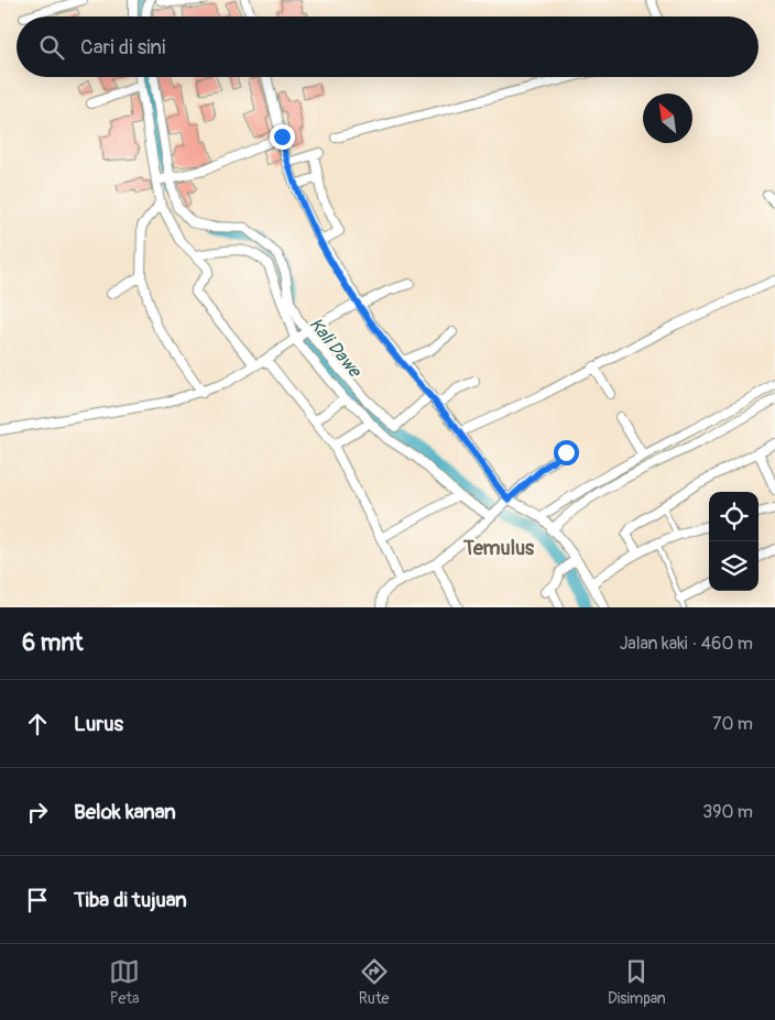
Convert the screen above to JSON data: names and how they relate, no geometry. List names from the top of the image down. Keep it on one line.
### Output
{"districts":["Temulus"],"water":["Kali Dawe"],"north":"top left","page":{"search":"Cari di sini","heading":["6 mnt","Jalan kaki · 460 m"],"list":[["Lurus","70 m"],["Belok kanan","390 m"],"Tiba di tujuan"],"nav":["Peta","Rute","Disimpan"]}}
